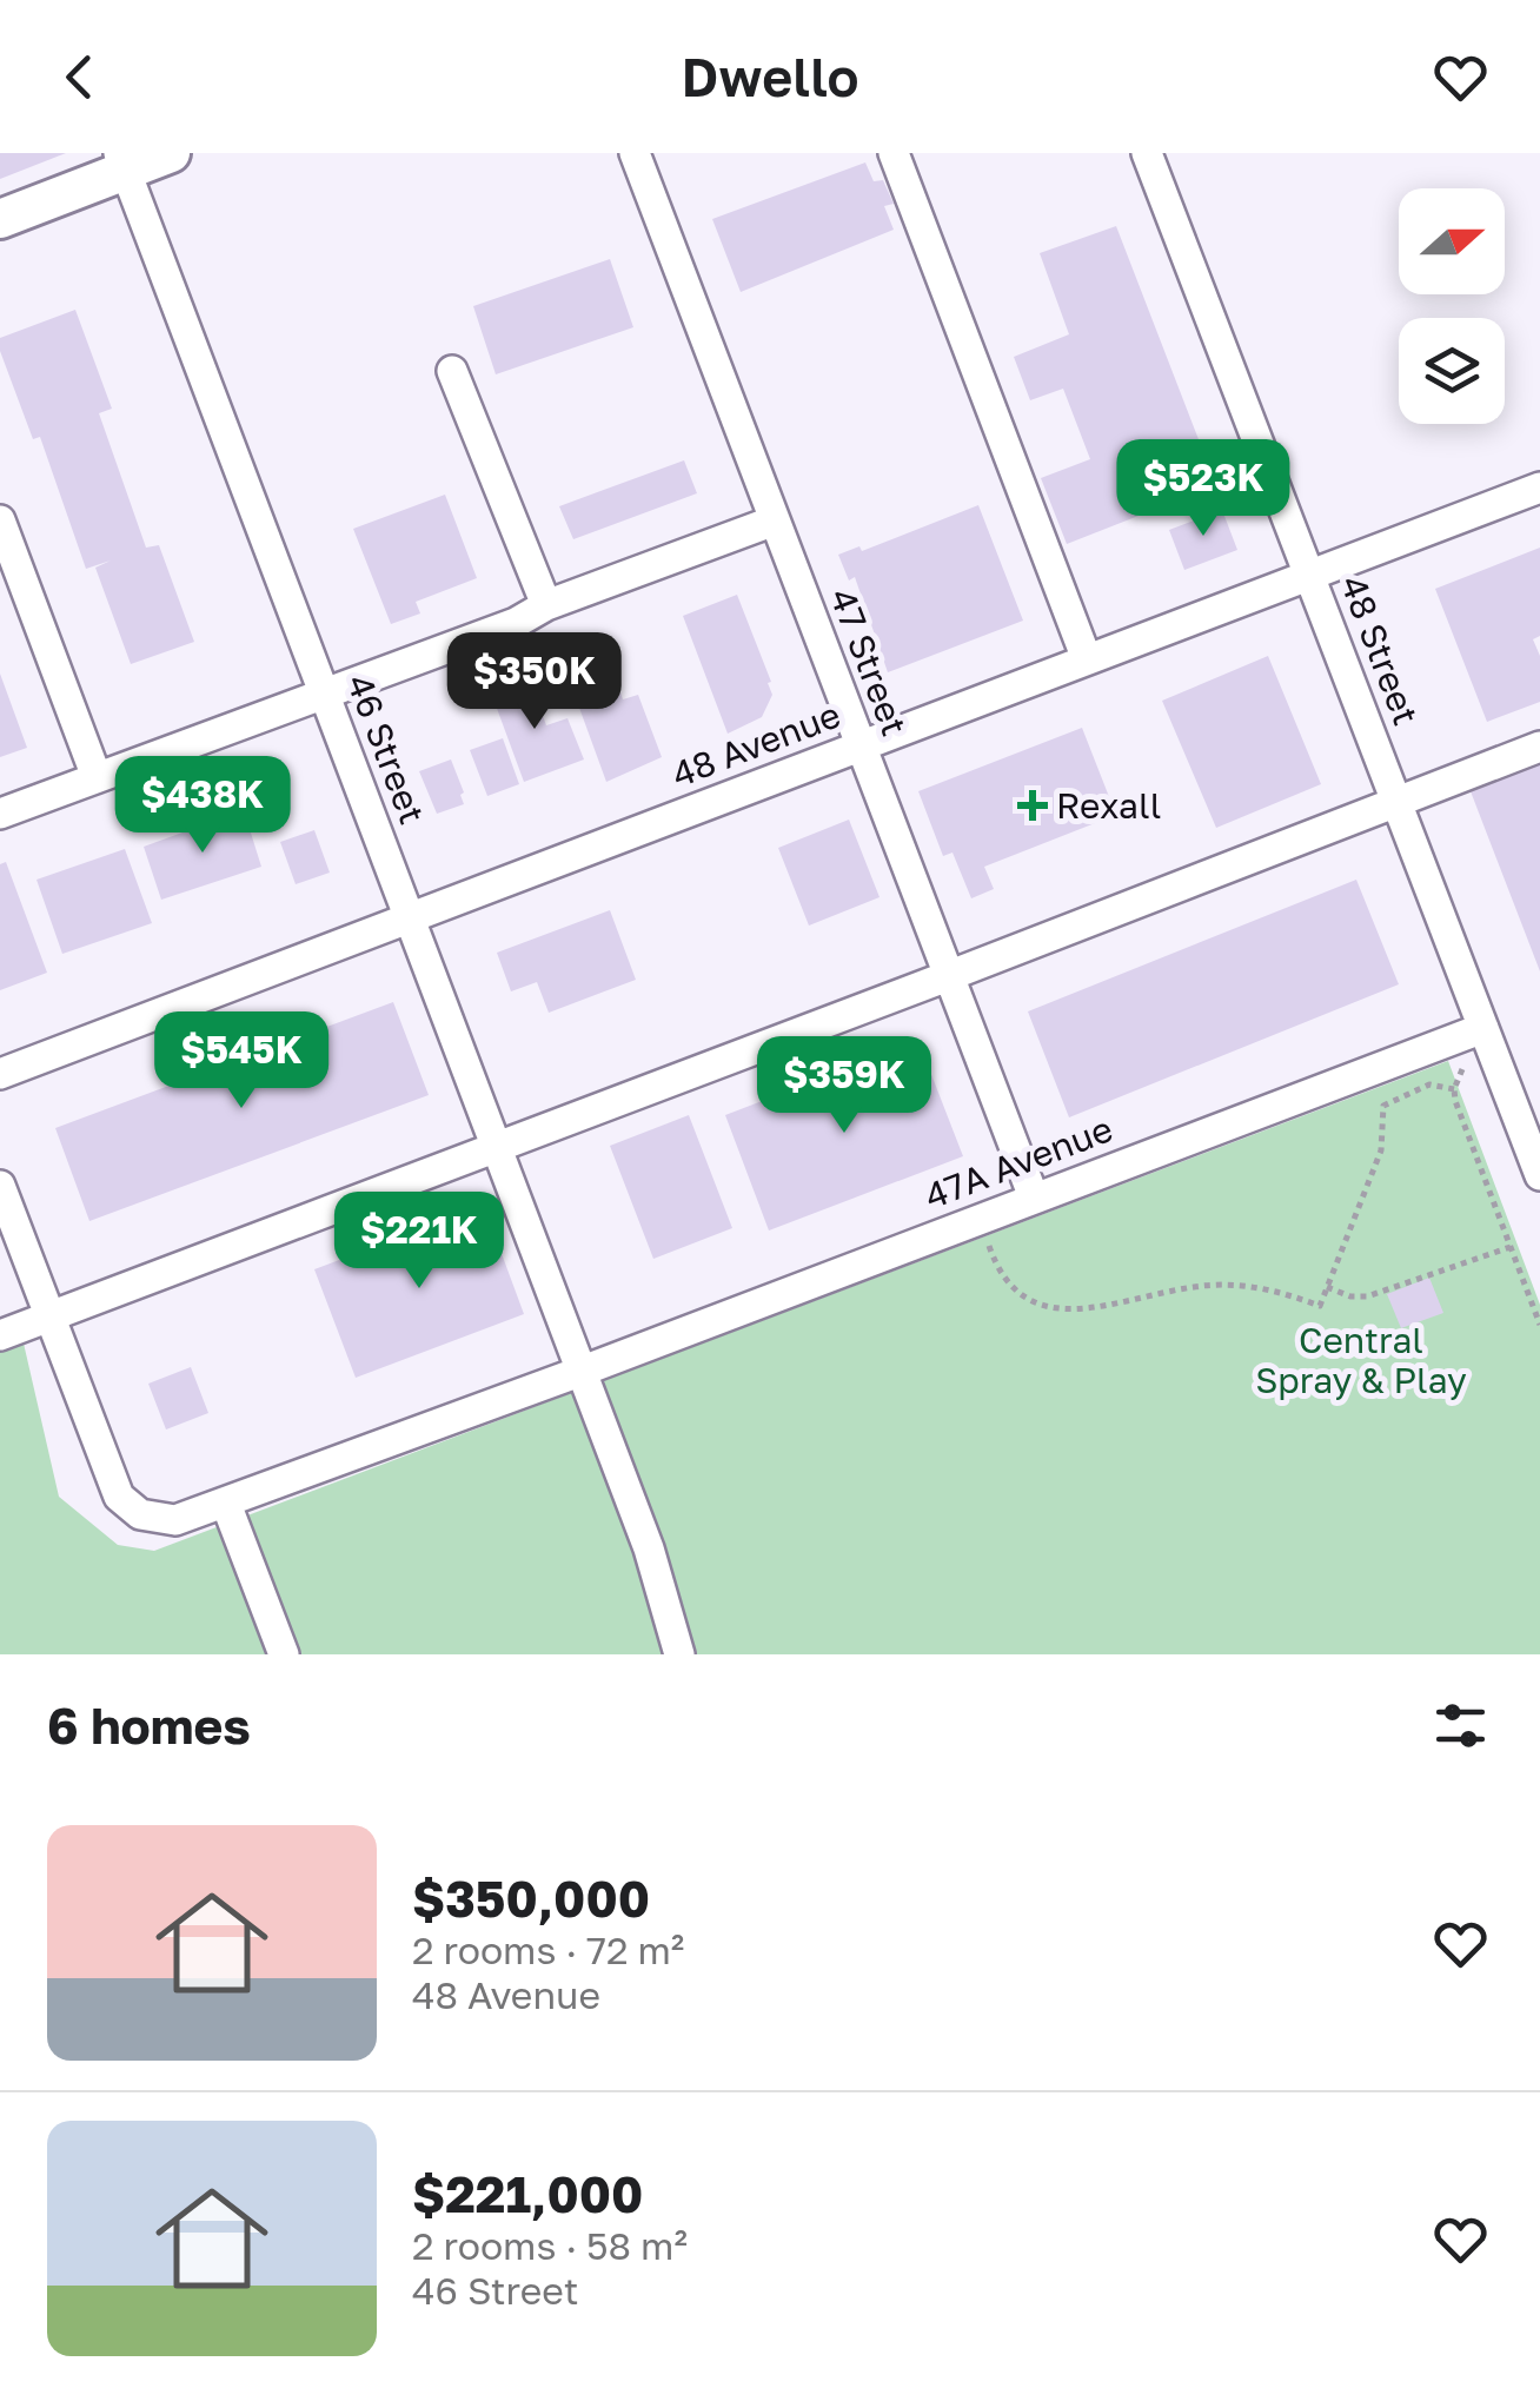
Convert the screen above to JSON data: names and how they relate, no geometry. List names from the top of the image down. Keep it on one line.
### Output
{"streets":{"street":["48 Street","47 Street","48 Avenue","46 Street","47A Avenue"]},"crossings":[["48 Street","48 Avenue"],["48 Street","47A Avenue"],["47 Street","48 Avenue"],["47 Street","47A Avenue"],["48 Avenue","46 Street"],["46 Street","47A Avenue"]],"parks":["Central Spray & Play"],"places":{"health":["Rexall"]},"north":"right","page":{"header":"Dwello","price":["$523K","$350K","$438K","$545K","$359K","$221K"],"heading":"6 homes","list":[{"name":"$350,000","note":"2 rooms · 72 m² · 48 Avenue"},{"name":"$221,000","note":"2 rooms · 58 m² · 46 Street"}]}}
